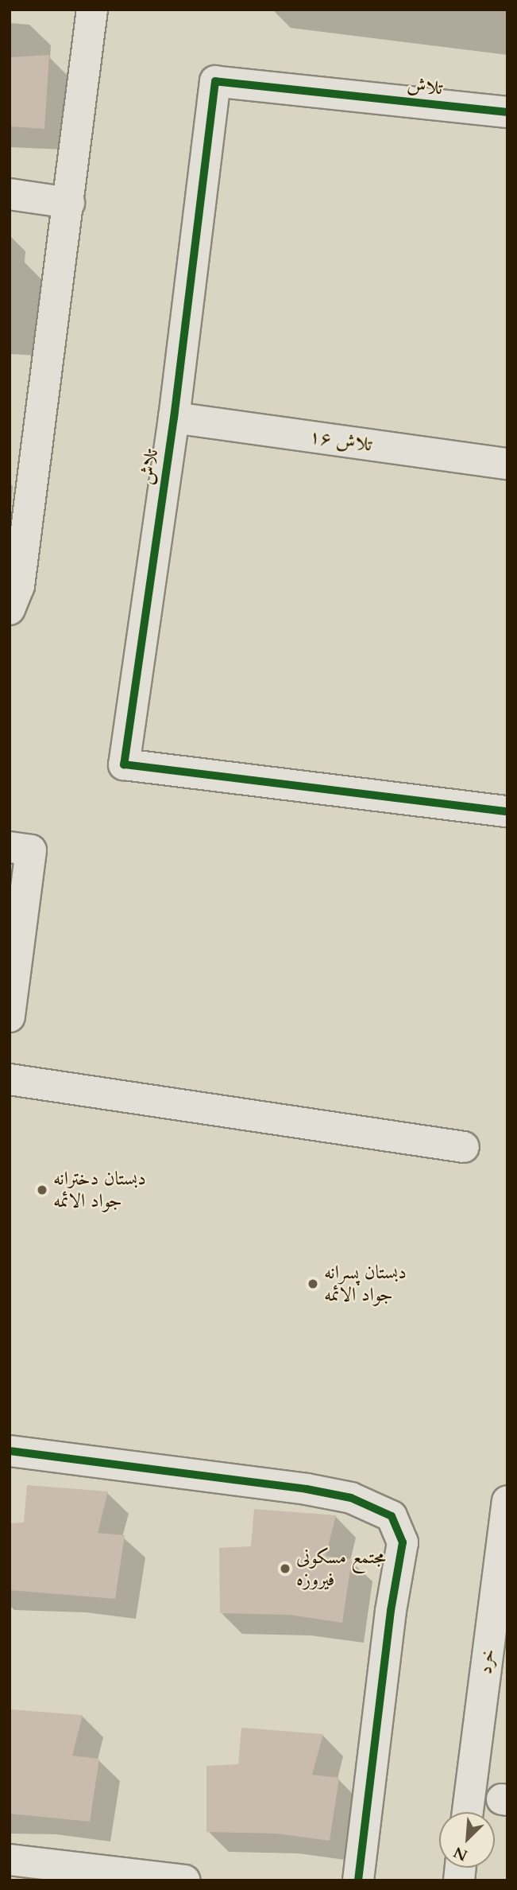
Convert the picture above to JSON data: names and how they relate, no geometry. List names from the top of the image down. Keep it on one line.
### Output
{"streets":{"street":["تلاش","تلاش ۱۶","خرد"]},"crossings":[["تلاش","تلاش ۱۶"]],"places":["دبستان دخترانه جواد الائمه","دبستان پسرانه جواد الائمه","مجتمع مسکونی فیروزه"],"north":"bottom left"}
